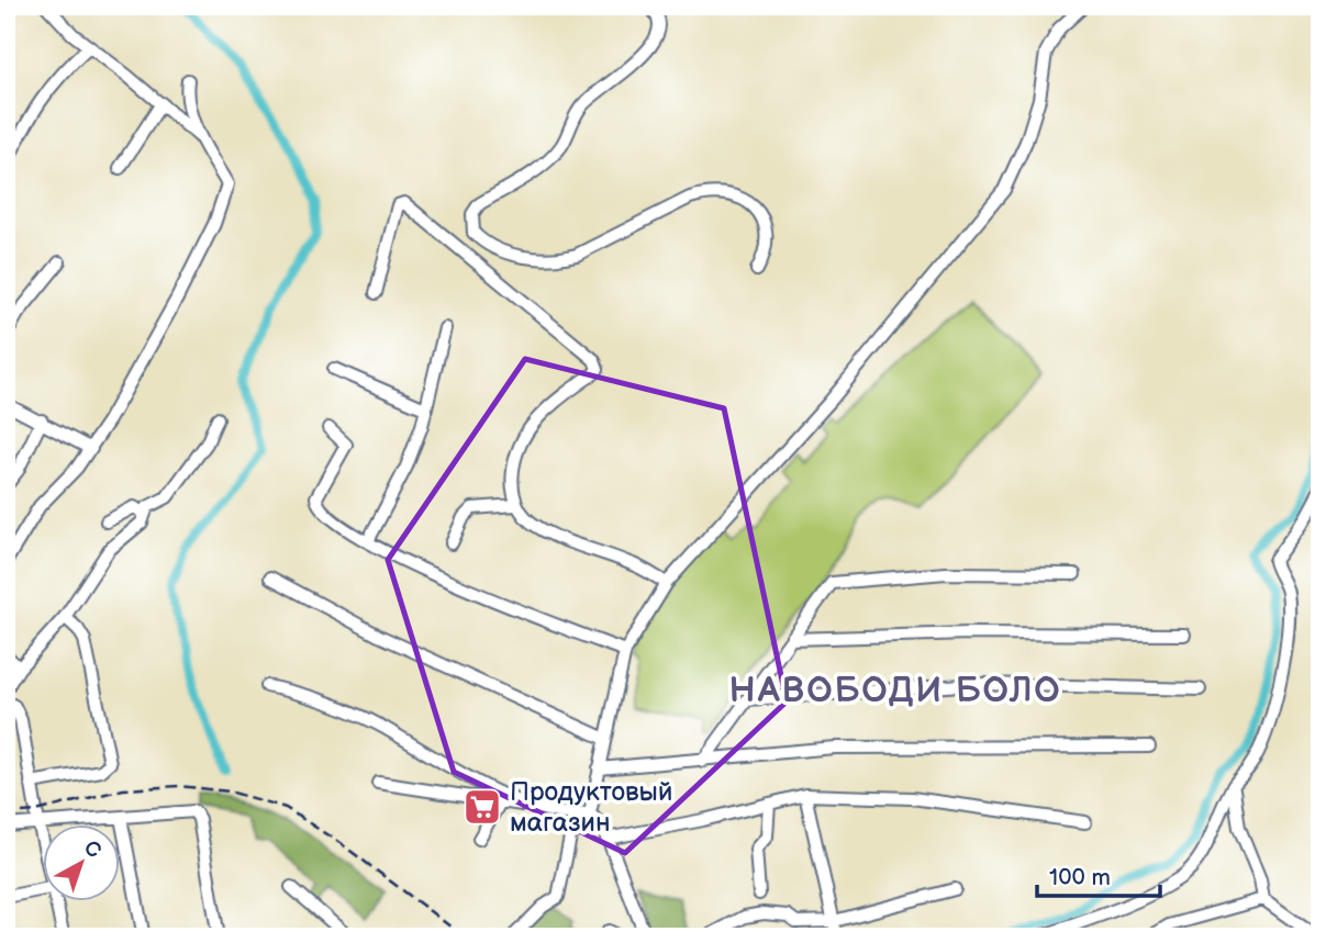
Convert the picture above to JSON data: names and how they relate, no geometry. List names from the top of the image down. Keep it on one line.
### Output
{"districts":["НАВОБОДИ БОЛО"],"places":{"supermarket":["Продуктовый магазин"]},"scale_bar":"100 m","north":"top right"}
